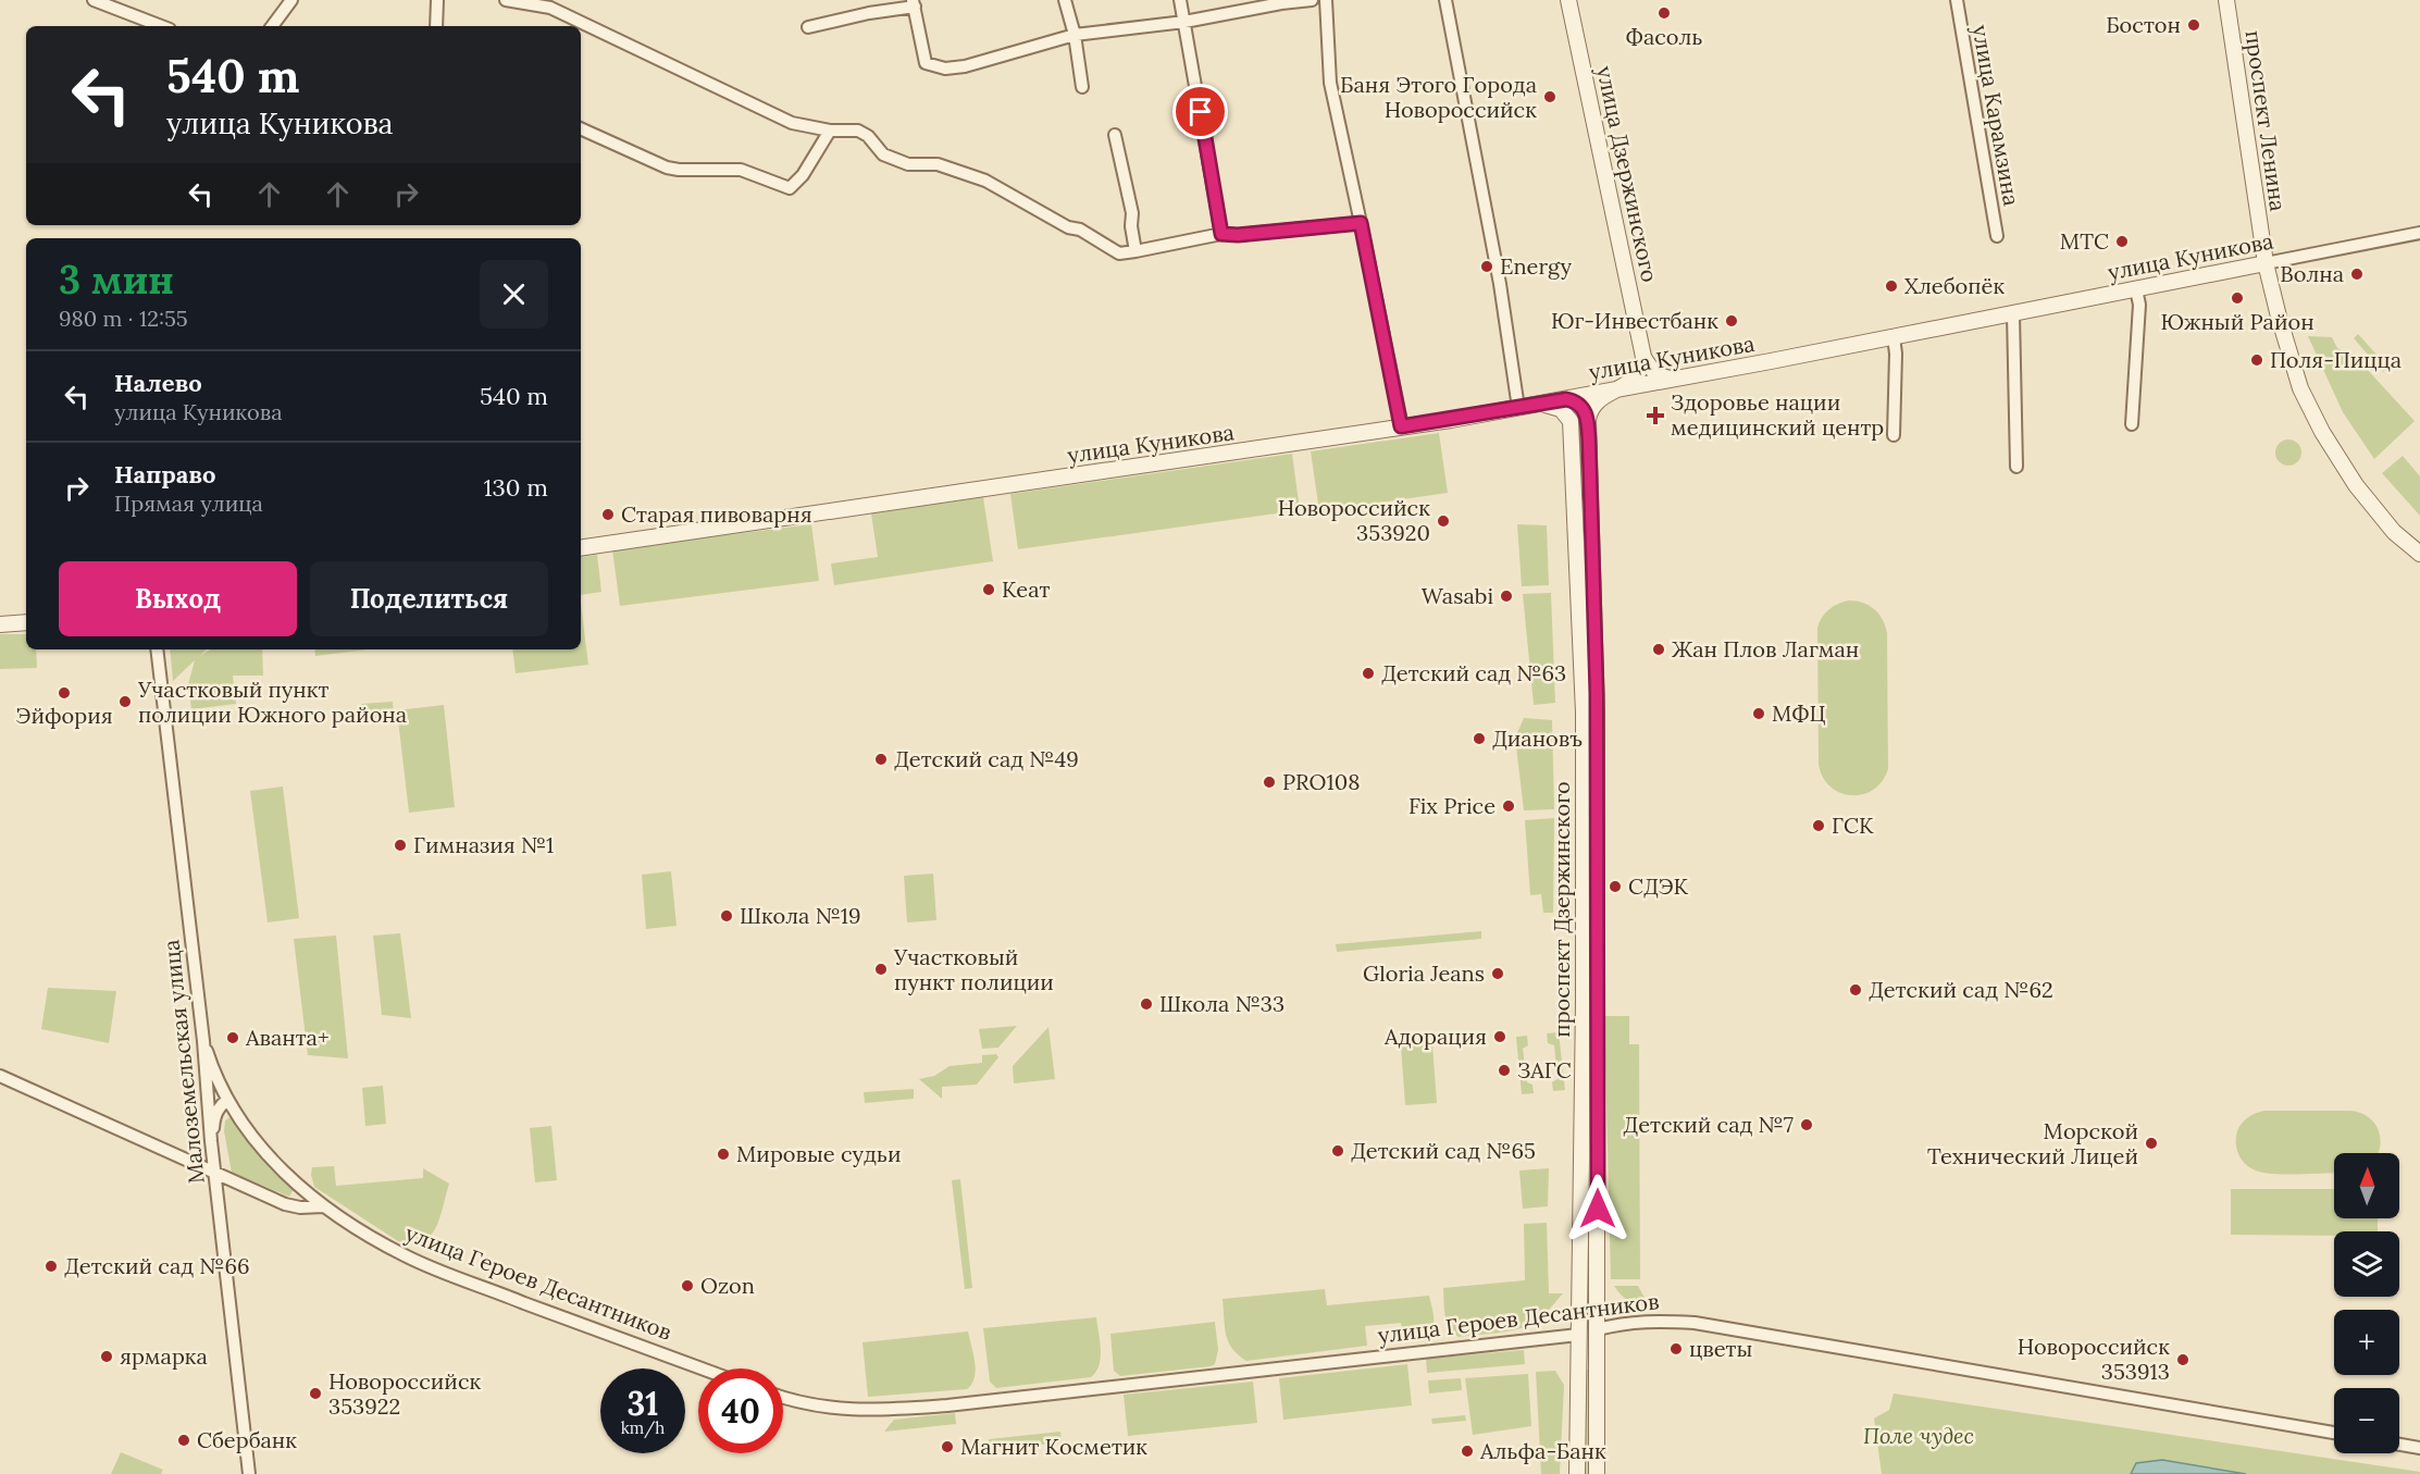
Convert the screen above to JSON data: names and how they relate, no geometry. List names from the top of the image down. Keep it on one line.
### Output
{"streets":{"street":["улица Карамзина","проспект Ленина","улица Дзержинского","улица Куникова","проспект Дзержинского","Малоземельская улица","улица Героев Десантников"]},"crossings":[["проспект Ленина","улица Куникова"],["проспект Дзержинского","улица Героев Десантников"],["Малоземельская улица","улица Героев Десантников"]],"parks":["Поле чудес"],"places":{"other":["Фасоль","Бостон","Баня Этого Города Новороссийск","МТС","Energy","Волна","Хлебопёк","Южный Район","Юг-Инвестбанк","Поля-Пицца","Старая пивоварня","Новороссийск 353920","Кеат","Wasabi","Жан Плов Лагман","Детский сад №63","Эйфория","Участковый пункт полиции Южного района","МФЦ","Диановъ","Детский сад №49","PRO108","Fix Price","ГСК","Гимназия №1","СДЭК","Школа №19","Участковый пункт полиции","Gloria Jeans","Детский сад №62","Школа №33","Адорация","Аванта+","ЗАГС","Детский сад №7","Морской Технический Лицей","Детский сад №65","Мировые судьи","Детский сад №66","Ozon","цветы","ярмарка","Новороссийск 353913","Новороссийск 353922","Сбербанк","Магнит Косметик","Альфа-Банк"],"health":["Здоровье нации медицинский центр"]},"north":"top","page":{"turn":["540 m","улица Куникова"],"heading":["3 мин","980 m · 12:55"],"list":[{"name":"Налево","note":"улица Куникова","value":"540 m"},{"name":"Направо","note":"Прямая улица","value":"130 m"}],"buttons":["Выход","Поделиться"],"map_buttons":["+","−"],"speed":"31 km/h","limit":"40"}}
